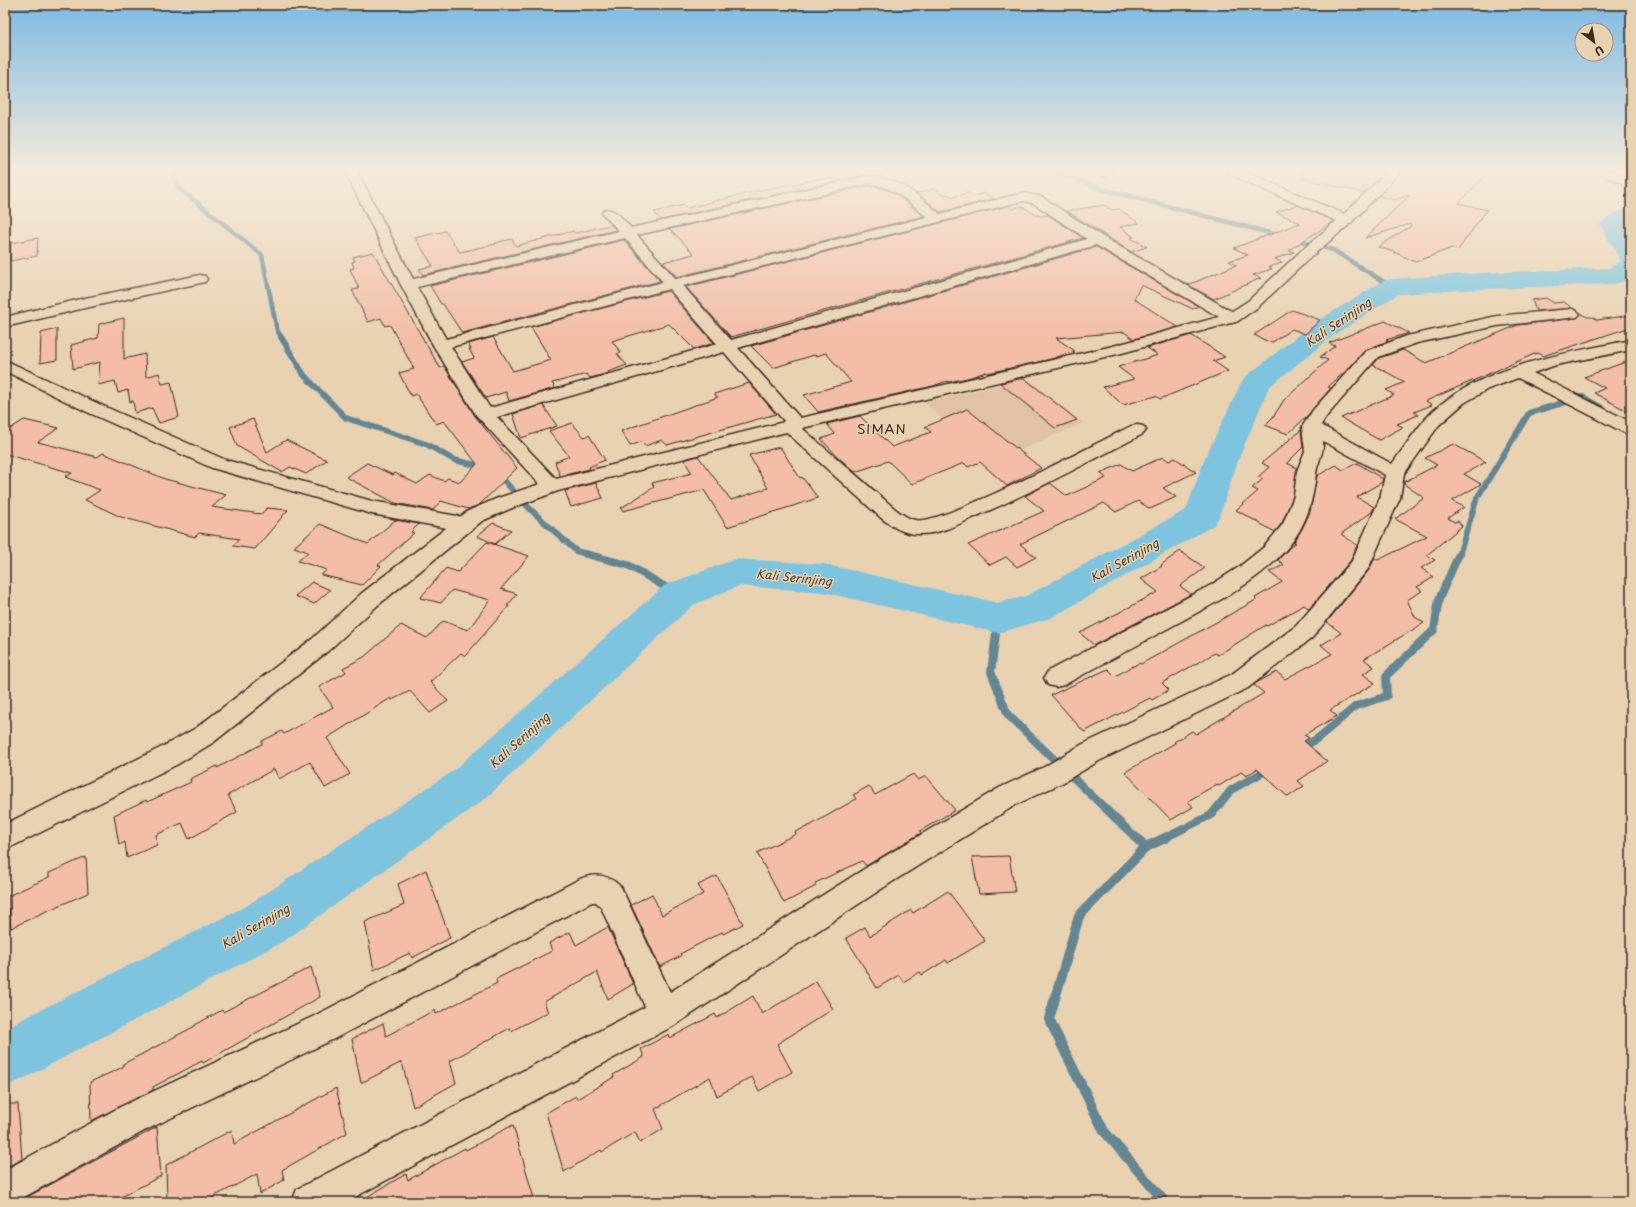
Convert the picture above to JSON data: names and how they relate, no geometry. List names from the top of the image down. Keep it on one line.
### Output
{"districts":["SIMAN"],"water":["Kali Serinjing"],"north":"bottom right"}
